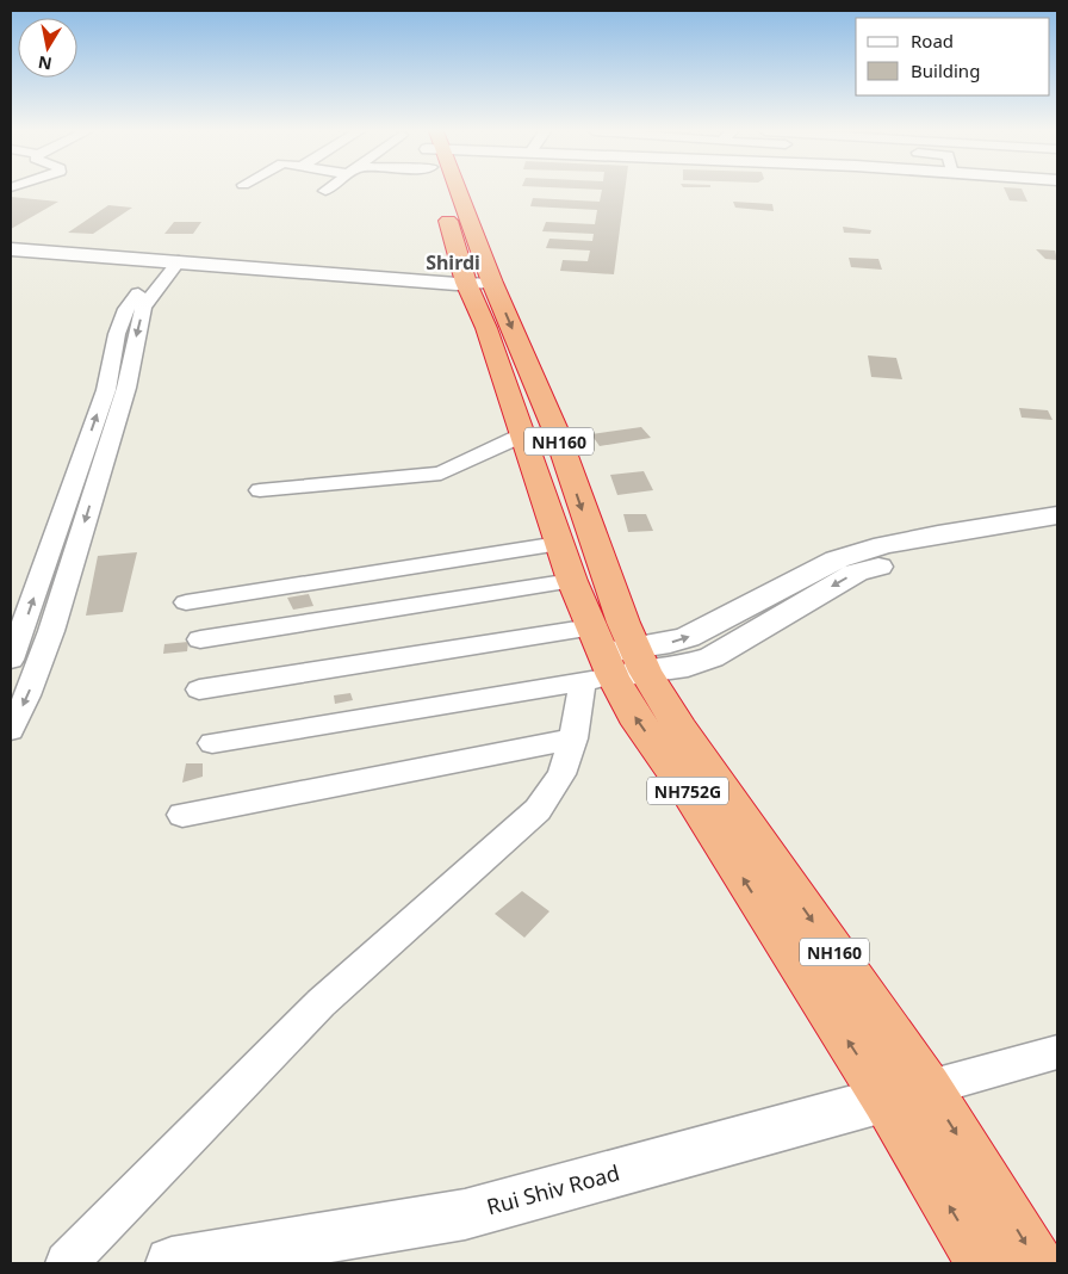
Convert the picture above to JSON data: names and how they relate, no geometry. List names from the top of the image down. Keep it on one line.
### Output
{"streets":{"highway":["NH160"],"street":["Rui Shiv Road"]},"crossings":[["NH160","Rui Shiv Road"]],"districts":["Shirdi"],"legend":["Road","Building"],"north":"bottom"}
